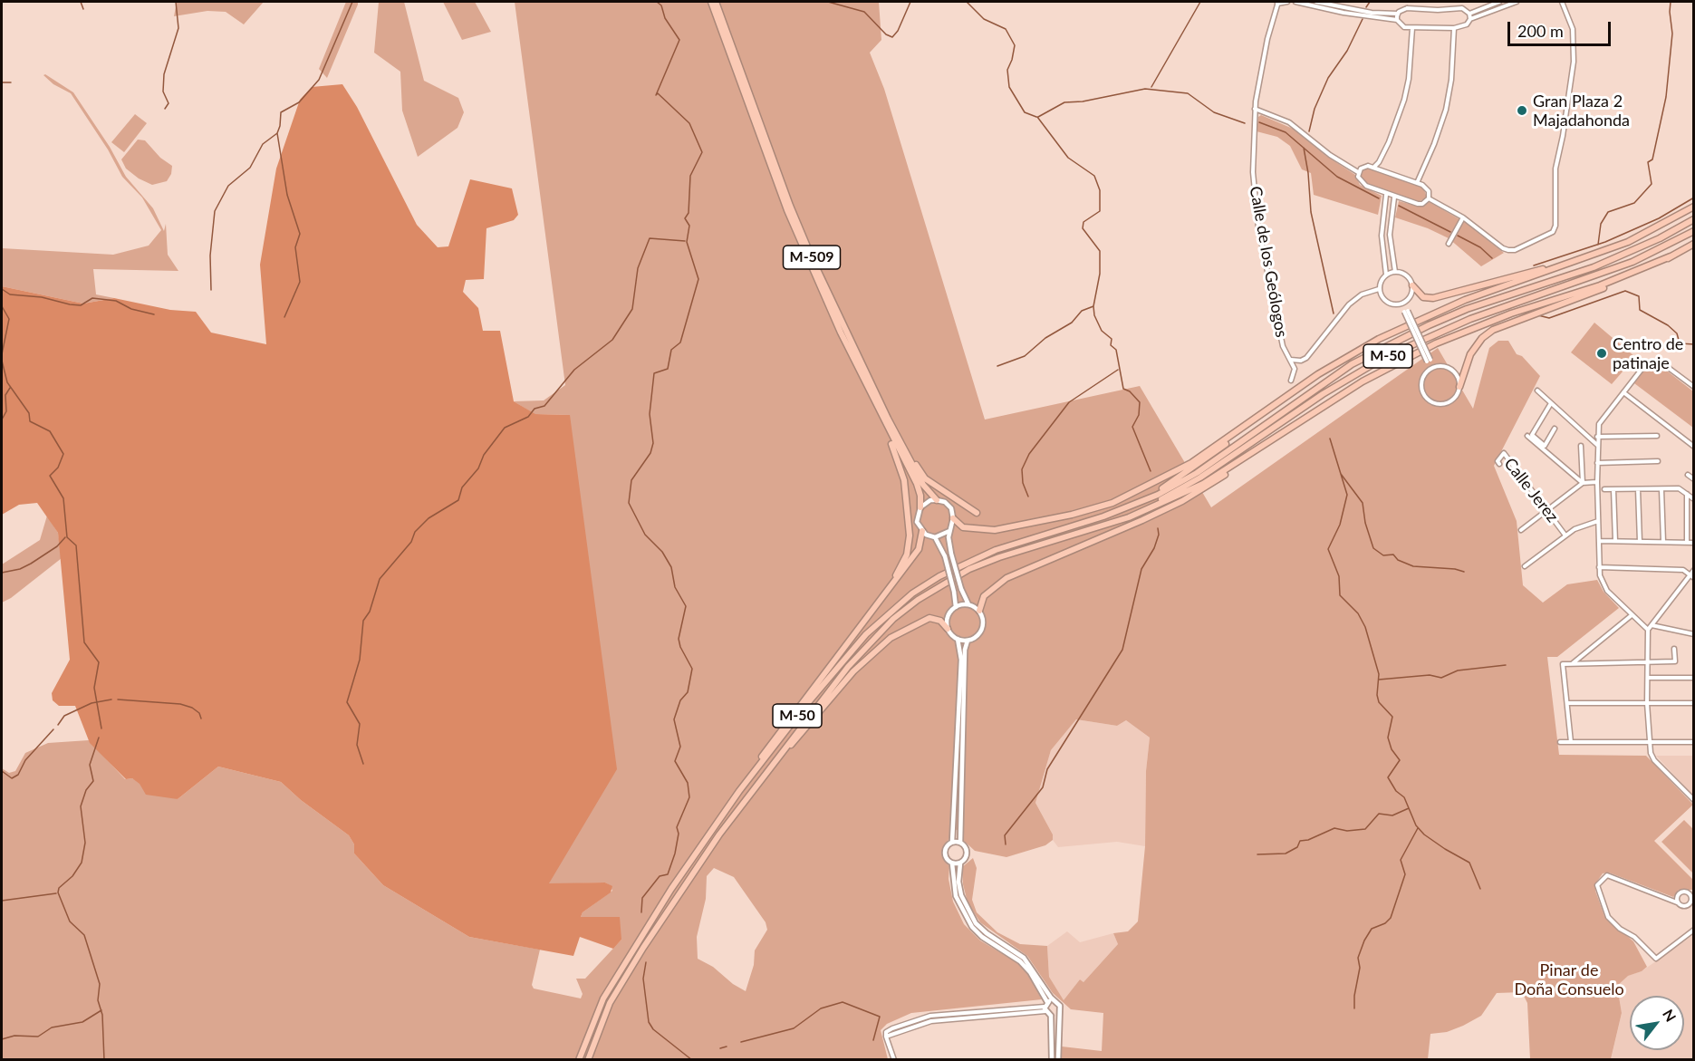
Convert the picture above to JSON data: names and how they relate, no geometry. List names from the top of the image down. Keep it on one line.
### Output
{"streets":{"highway":["M-509","M-50"],"street":["Calle de los Geólogos","Calle Jerez"]},"parks":["Pinar de Doña Consuelo"],"places":["Gran Plaza 2 Majadahonda","Centro de patinaje"],"scale_bar":"200 m","north":"top right"}
